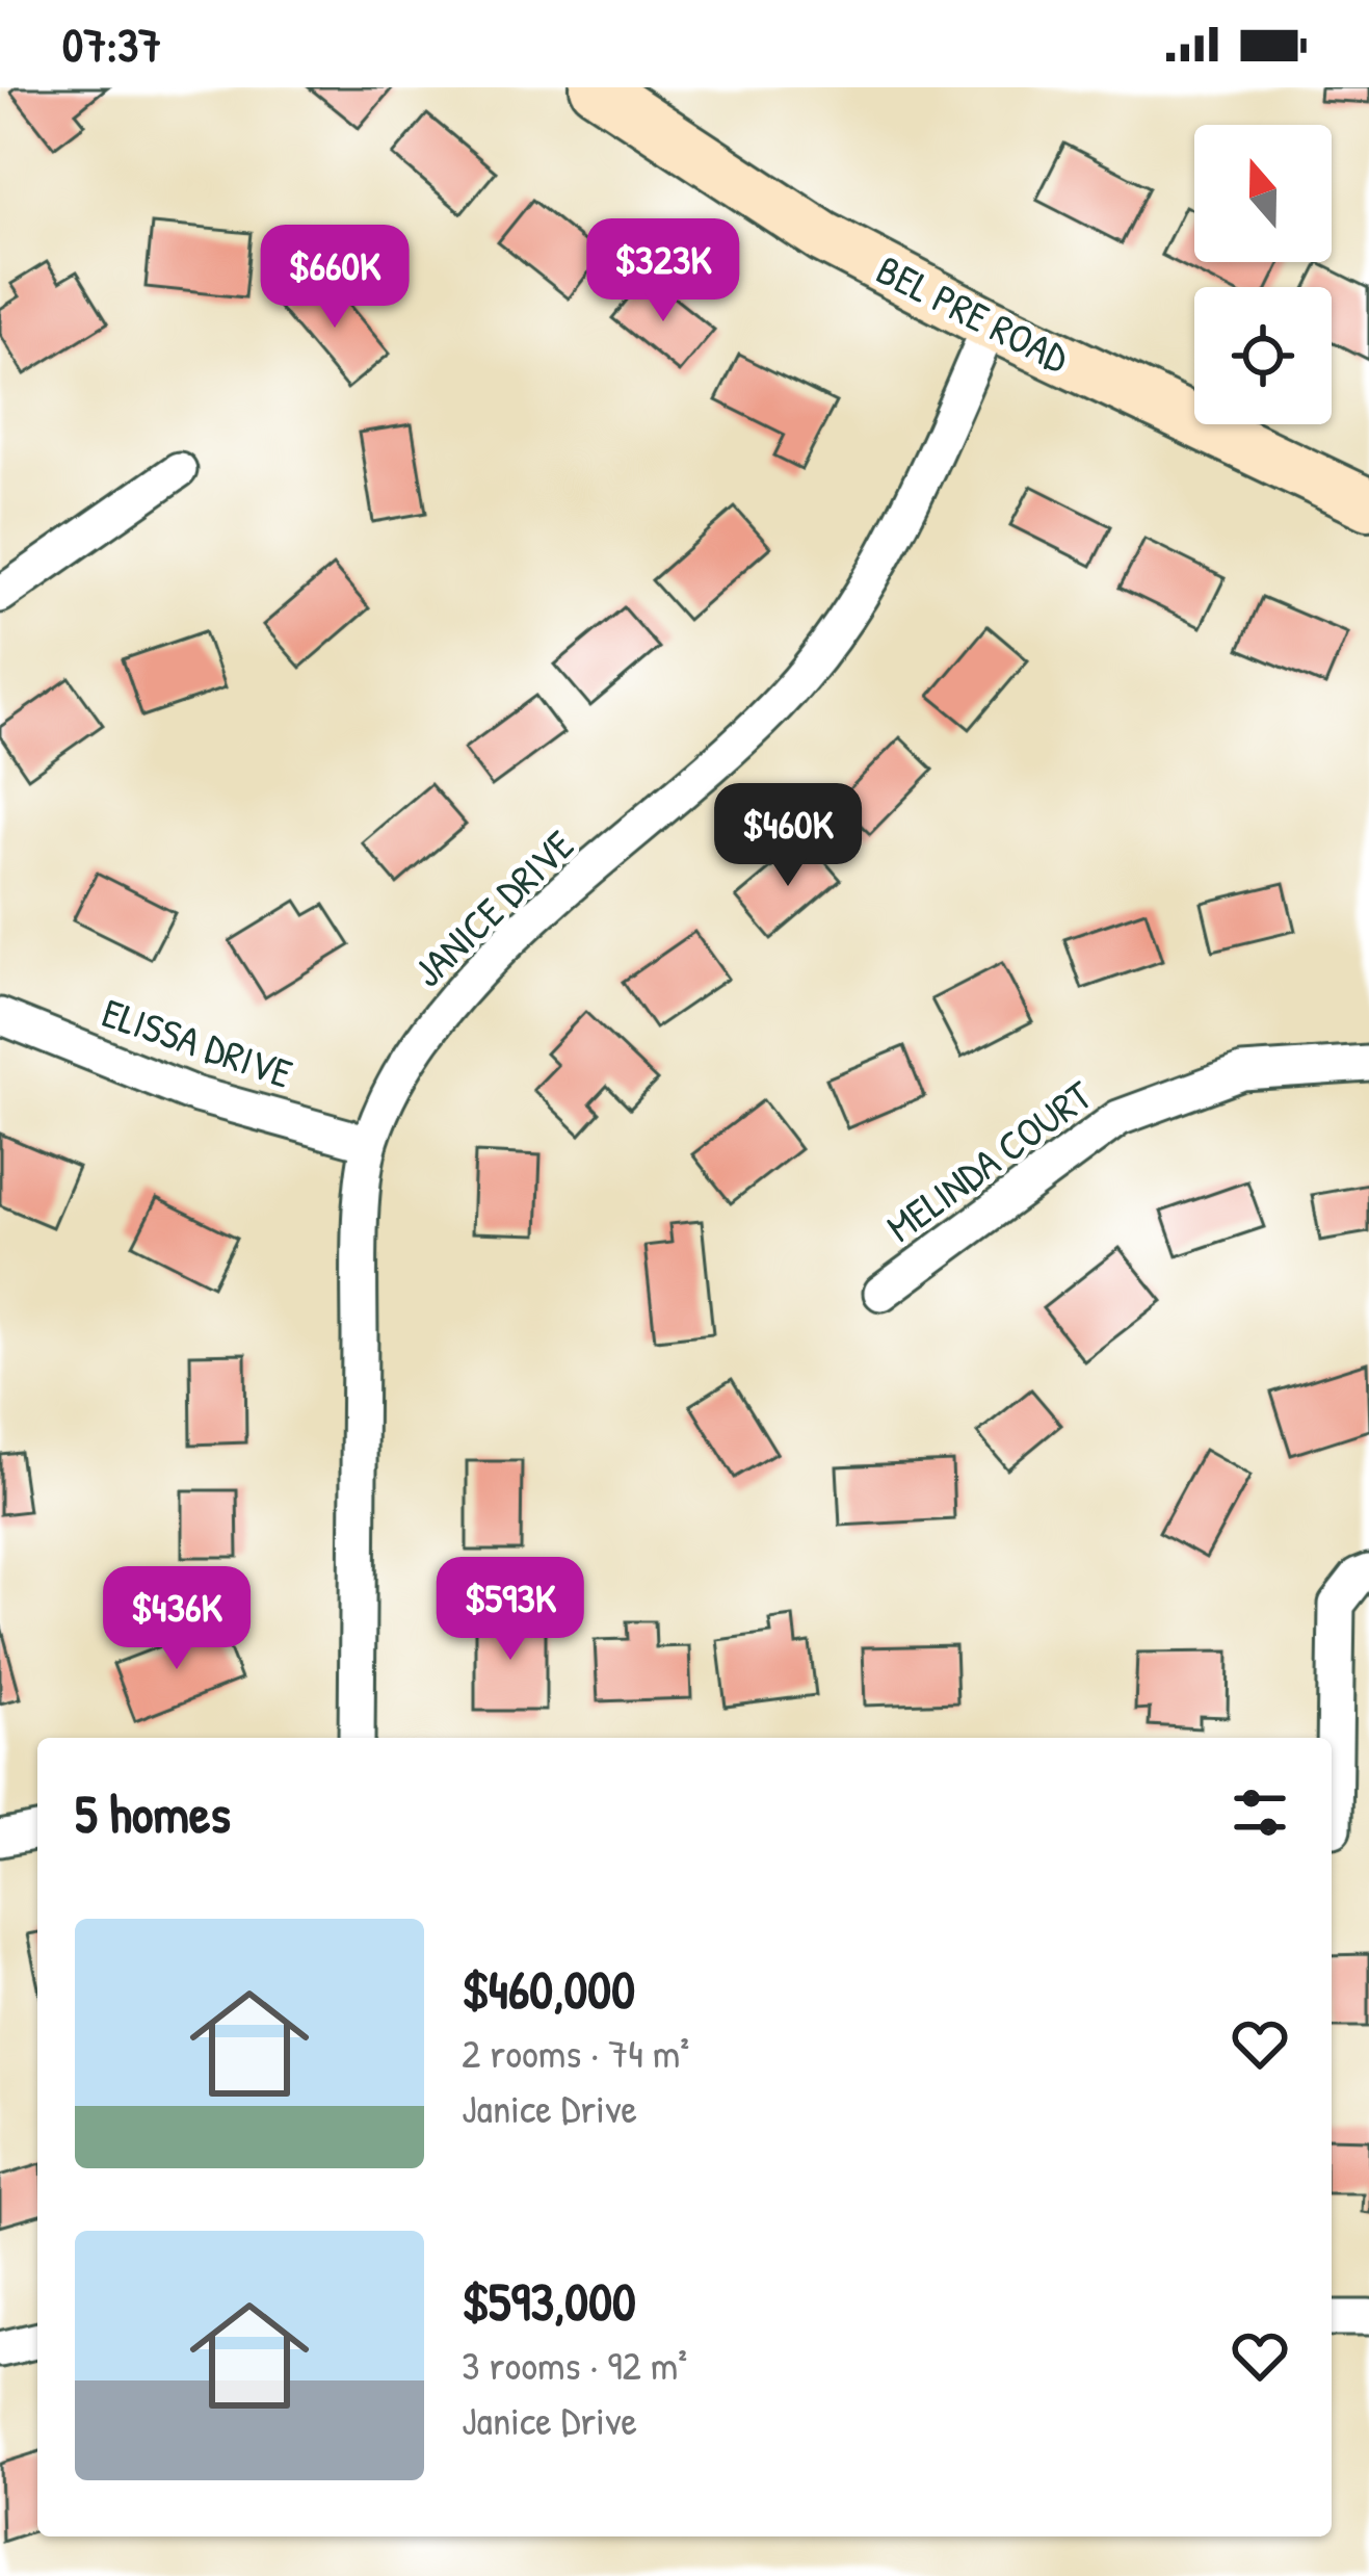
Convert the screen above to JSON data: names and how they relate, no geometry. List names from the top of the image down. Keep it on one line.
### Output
{"streets":{"main road":["BEL PRE ROAD"],"street":["JANICE DRIVE","ELISSA DRIVE","MELINDA COURT"]},"crossings":[["BEL PRE ROAD","JANICE DRIVE"],["JANICE DRIVE","ELISSA DRIVE"]],"north":"top","page":{"status":"07:37","price":["$323K","$660K","$460K","$593K","$436K"],"heading":"5 homes","list":[{"name":"$460,000","note":"2 rooms · 74 m² · Janice Drive"},{"name":"$593,000","note":"3 rooms · 92 m² · Janice Drive"}]}}
